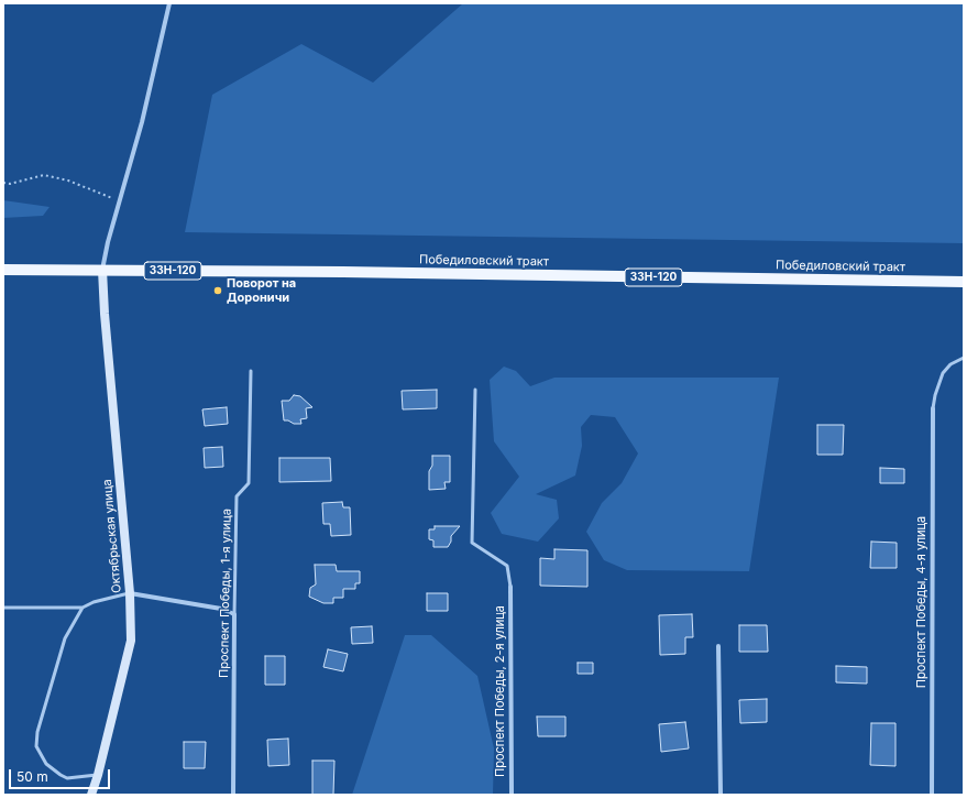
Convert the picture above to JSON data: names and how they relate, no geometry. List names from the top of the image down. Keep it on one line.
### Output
{"streets":{"main road":["Победиловский тракт","33Н-120"],"street":["Октябрьская улица","Проспект Победы, 1-я улица","Проспект Победы, 4-я улица","Проспект Победы, 2-я улица"]},"crossings":[["Победиловский тракт","Октябрьская улица"]],"places":["Поворот на Дороничи"],"scale_bar":"50 m"}
